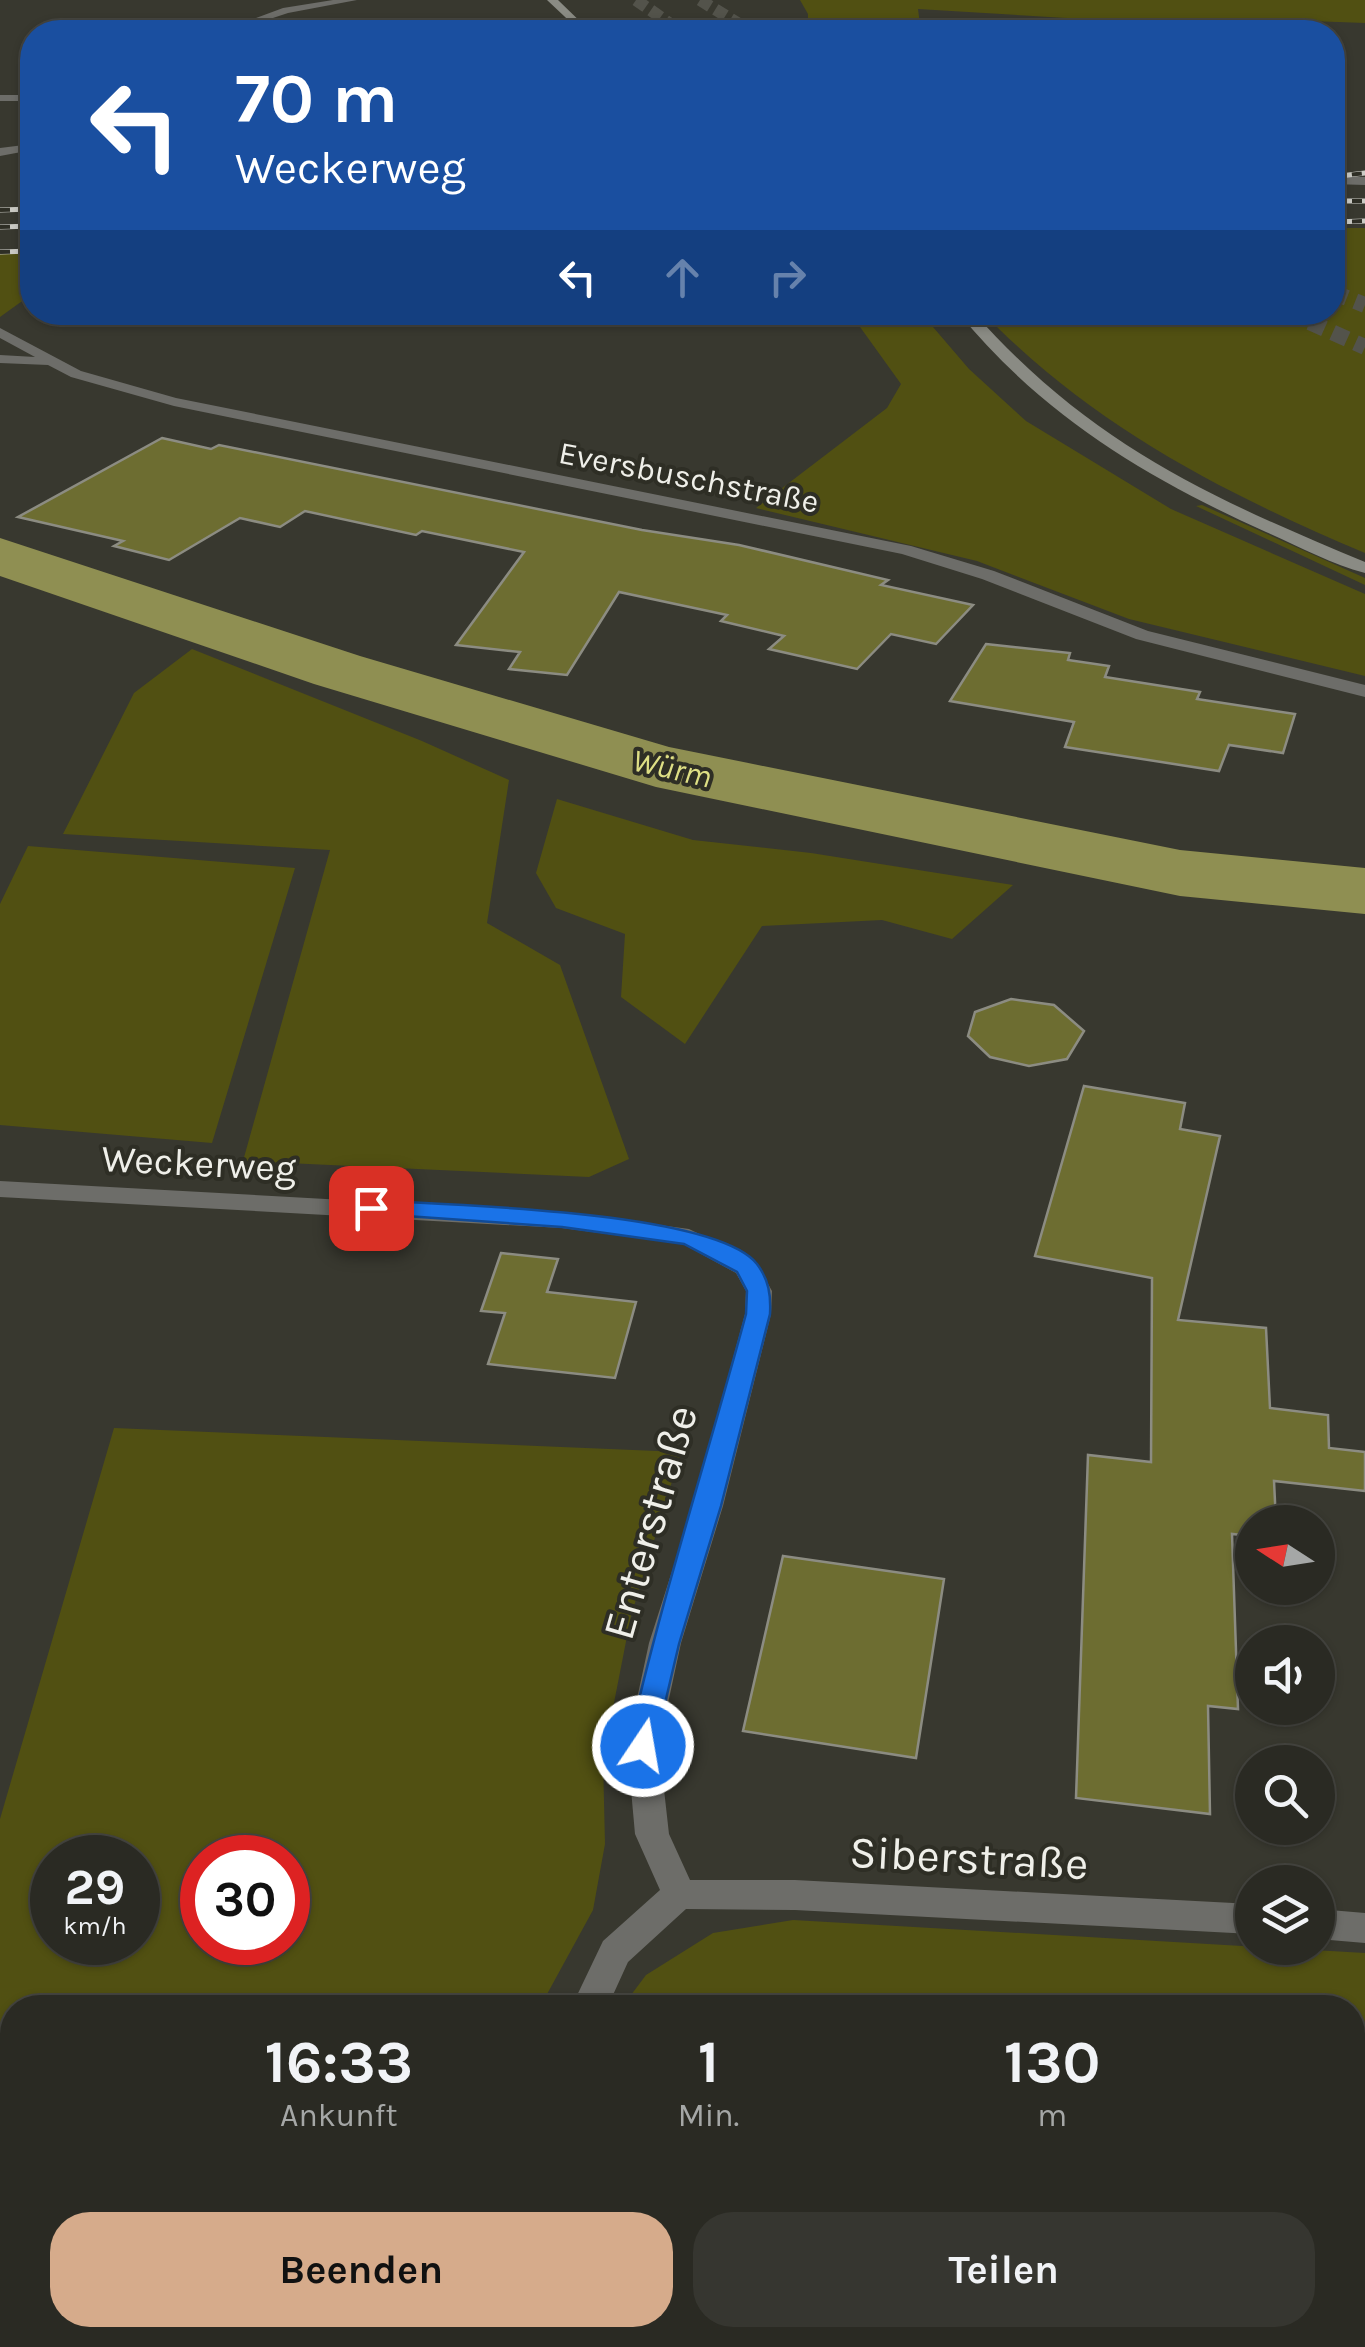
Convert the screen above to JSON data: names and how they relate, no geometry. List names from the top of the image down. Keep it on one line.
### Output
{"streets":{"street":["Eversbuschstraße","Weckerweg","Enterstraße","Siberstraße"]},"crossings":[["Weckerweg","Enterstraße"],["Enterstraße","Siberstraße"]],"water":["Würm"],"north":"left","page":{"turn":["70 m","Weckerweg"],"speed":"29 km/h","limit":"30","eta":["16:33","Ankunft","1","Min.","130","m"],"buttons":["Beenden","Teilen"]}}
